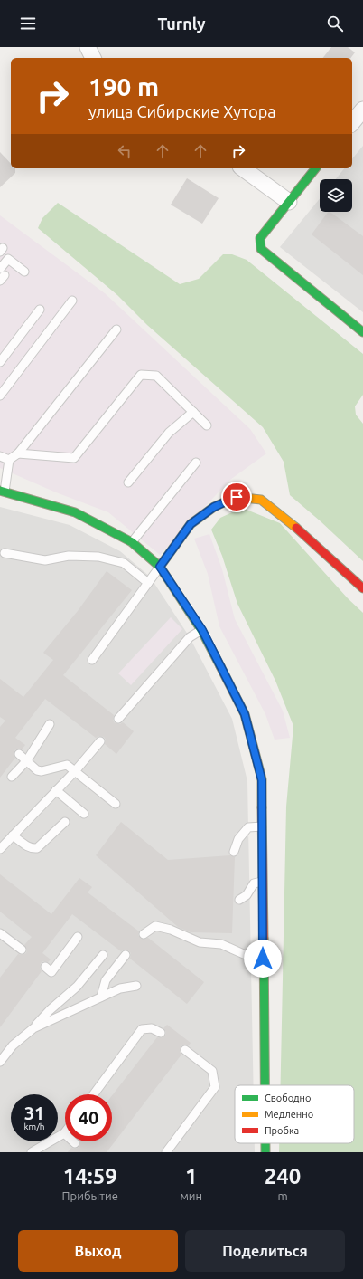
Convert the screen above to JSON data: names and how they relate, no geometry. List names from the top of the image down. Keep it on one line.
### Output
{"legend":["Свободно","Медленно","Пробка"],"page":{"header":"Turnly","turn":["190 m","улица Сибирские Хутора"],"speed":"31 km/h","limit":"40","eta":["14:59","Прибытие","1","мин","240","m"],"buttons":["Выход","Поделиться"]}}
